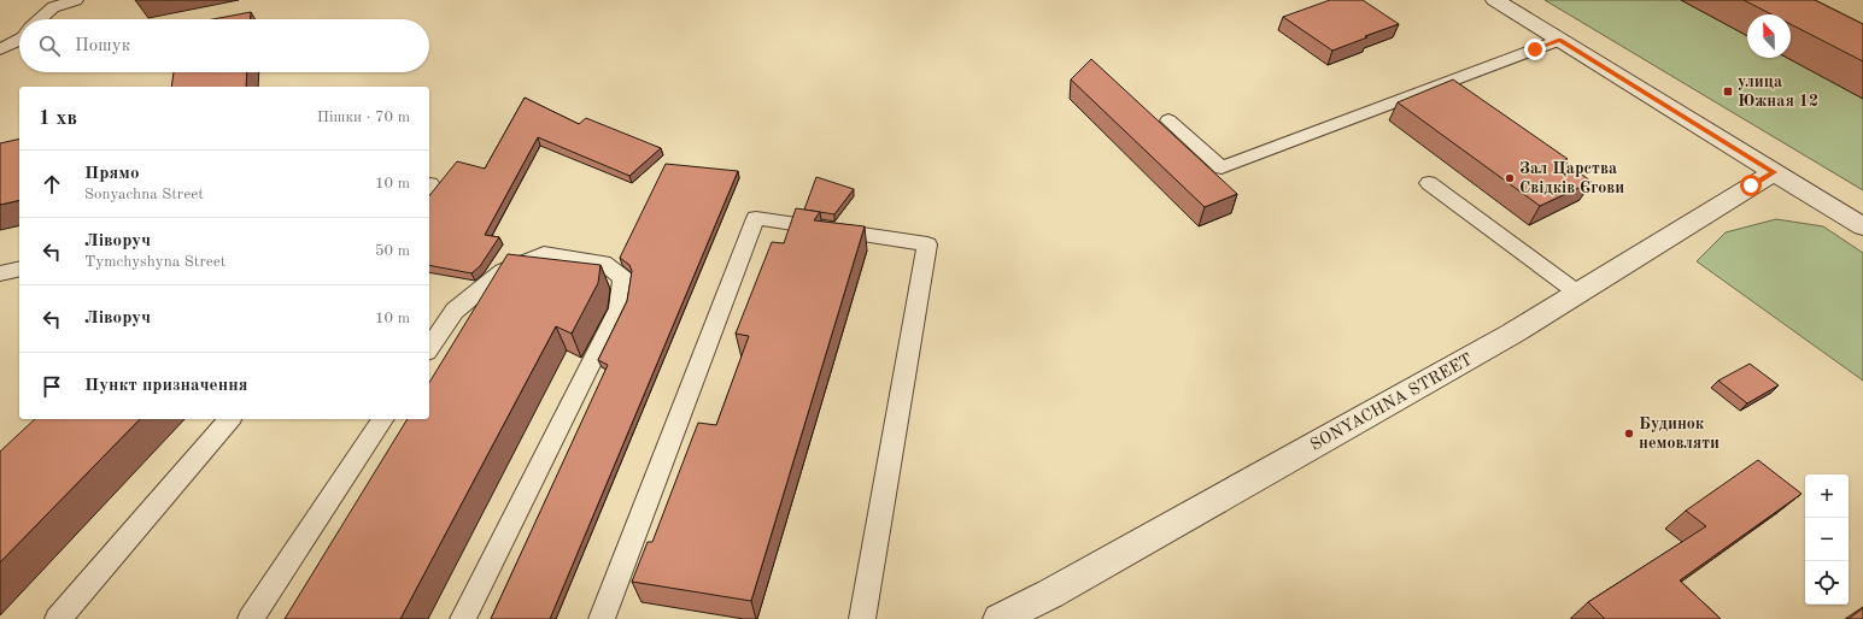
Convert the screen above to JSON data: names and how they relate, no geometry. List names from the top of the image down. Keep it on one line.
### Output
{"streets":{"street":["SONYACHNA STREET"]},"places":{"transit":["улица Южная 12"],"other":["Зал Царства Свідків Єгови","Будинок немовляти"]},"north":"top","page":{"search":"Пошук","heading":["1 хв","Пішки · 70 m"],"list":[["Прямо","Sonyachna Street","10 m"],["Ліворуч","Tymchyshyna Street","50 m"],["Ліворуч","10 m"],"Пункт призначення"],"map_buttons":["+","−"]}}
